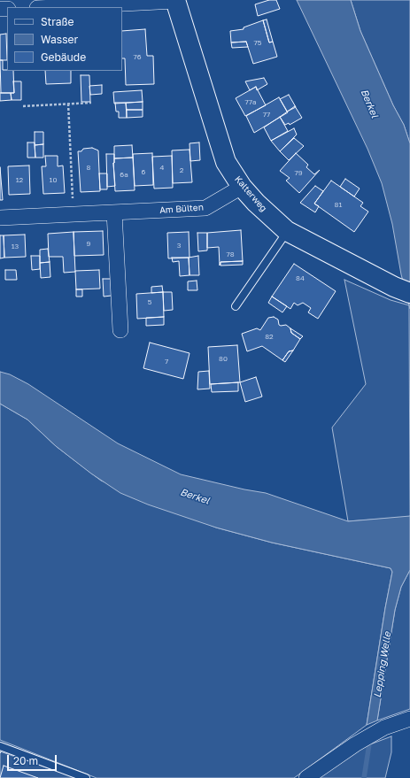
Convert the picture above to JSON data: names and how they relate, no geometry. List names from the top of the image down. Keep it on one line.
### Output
{"streets":{"street":["Kalterweg","Am Bülten"]},"crossings":[["Kalterweg","Am Bülten"]],"water":["Berkel","Lepping Welle"],"house_numbers":["75","76","77a","77","8","4","2","6","79","6a","12","10","81","9","3","13","78","84","5","82","80","7"],"legend":["Straße","Wasser","Gebäude"],"scale_bar":"20 m"}
